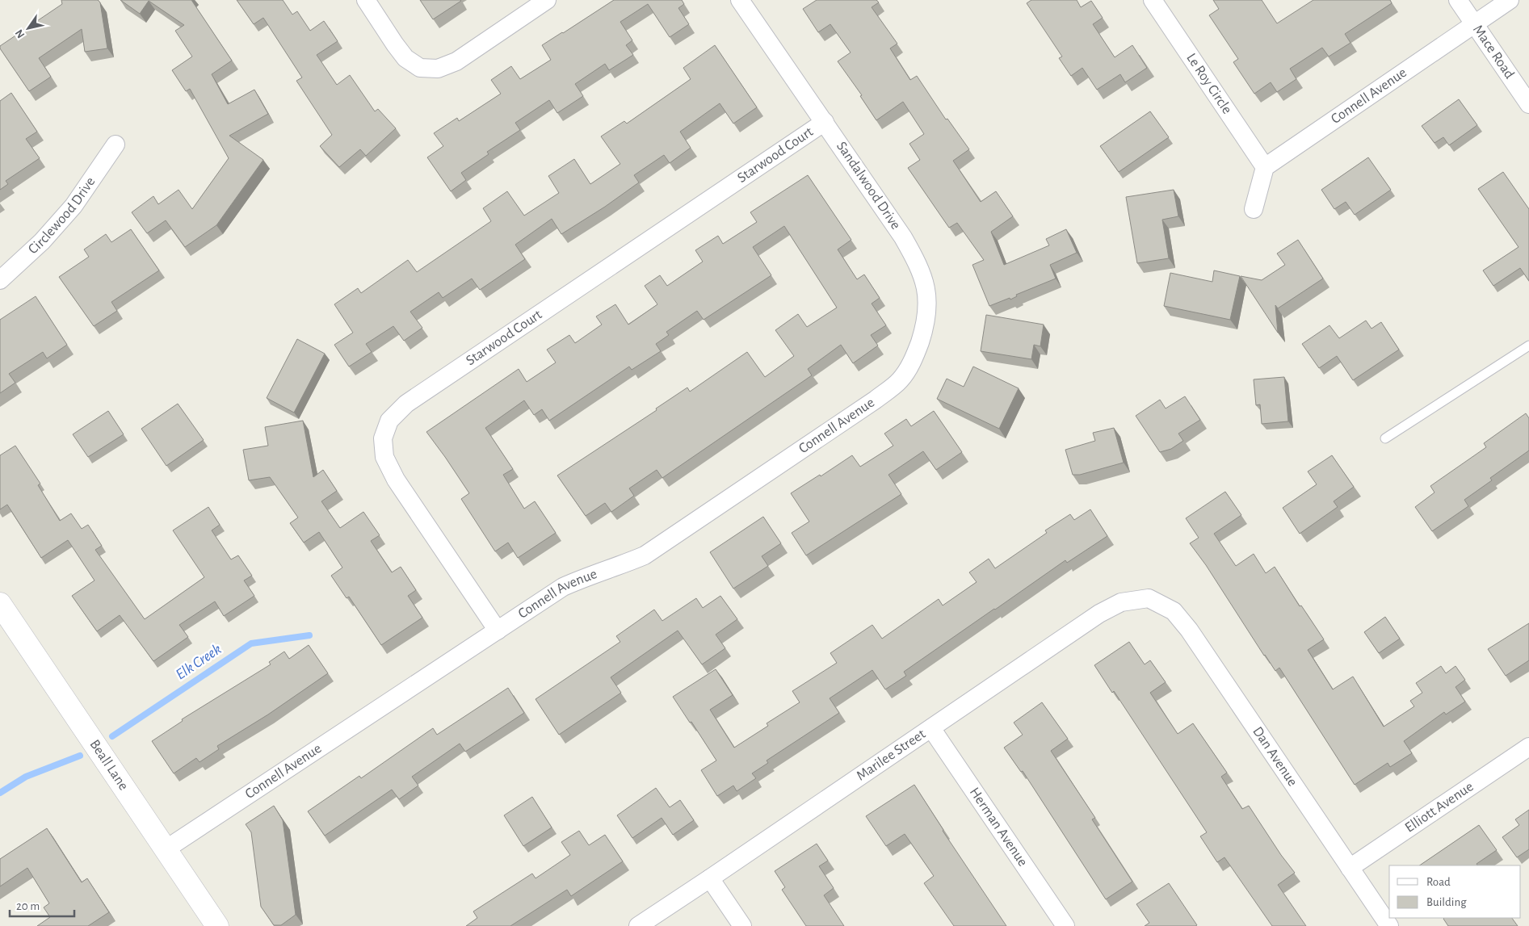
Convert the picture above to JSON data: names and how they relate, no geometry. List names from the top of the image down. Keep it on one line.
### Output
{"streets":{"street":["Mace Road","Le Roy Circle","Connell Avenue","Starwood Court","Sandalwood Drive","Circlewood Drive","Marilee Street","Dan Avenue","Beall Lane","Elliott Avenue","Herman Avenue"]},"crossings":[["Mace Road","Connell Avenue"],["Le Roy Circle","Connell Avenue"],["Connell Avenue","Starwood Court"],["Connell Avenue","Sandalwood Drive"],["Connell Avenue","Beall Lane"],["Starwood Court","Sandalwood Drive"],["Marilee Street","Dan Avenue"],["Marilee Street","Herman Avenue"],["Dan Avenue","Elliott Avenue"]],"water":["Elk Creek"],"legend":["Road","Building"],"scale_bar":"20 m","north":"bottom left"}
